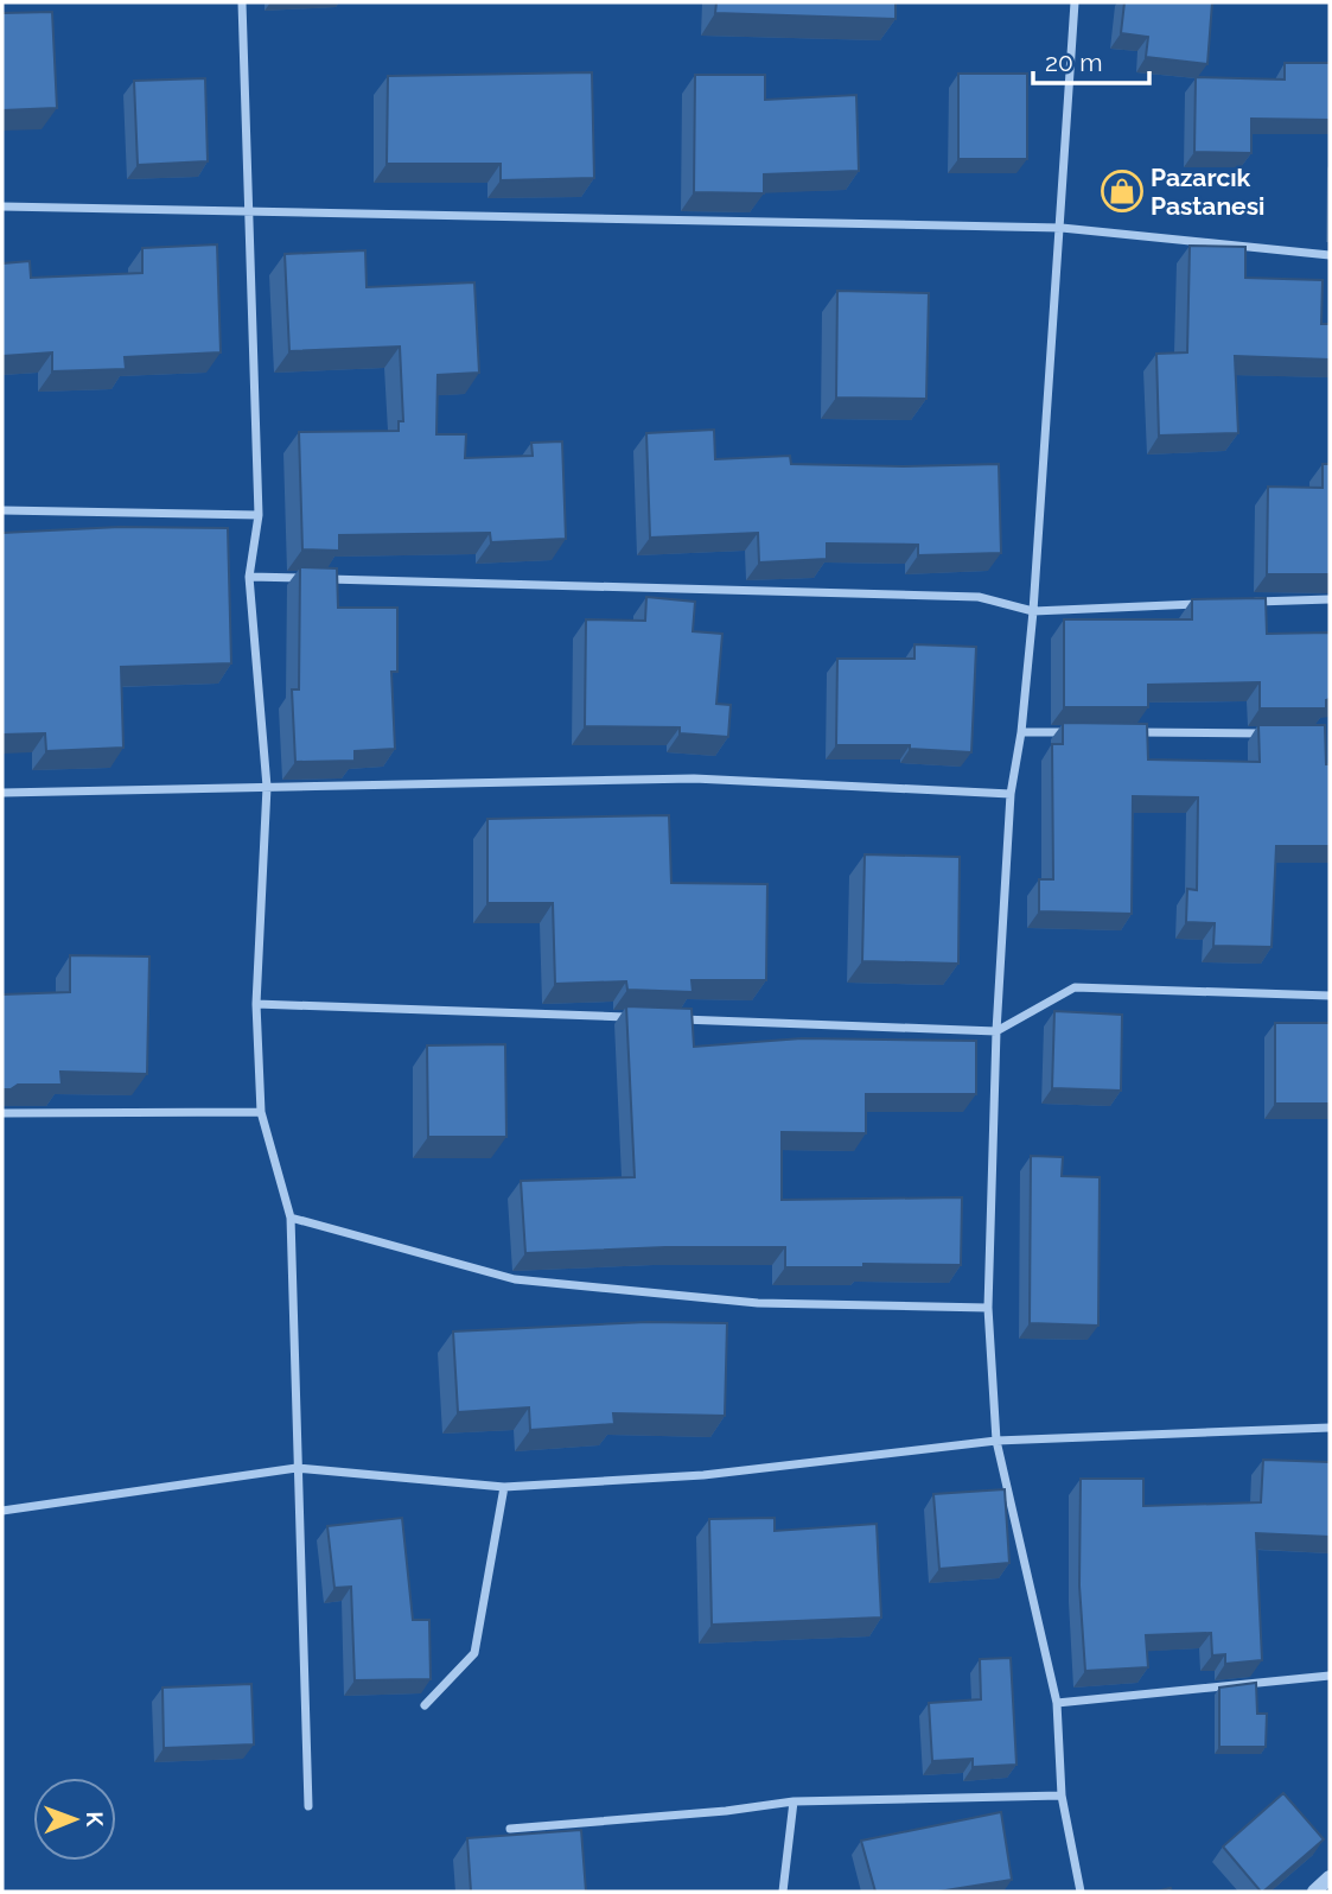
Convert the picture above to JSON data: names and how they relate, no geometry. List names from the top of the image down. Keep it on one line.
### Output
{"places":{"shop":["Pazarcık Pastanesi"]},"scale_bar":"20 m","north":"right"}
